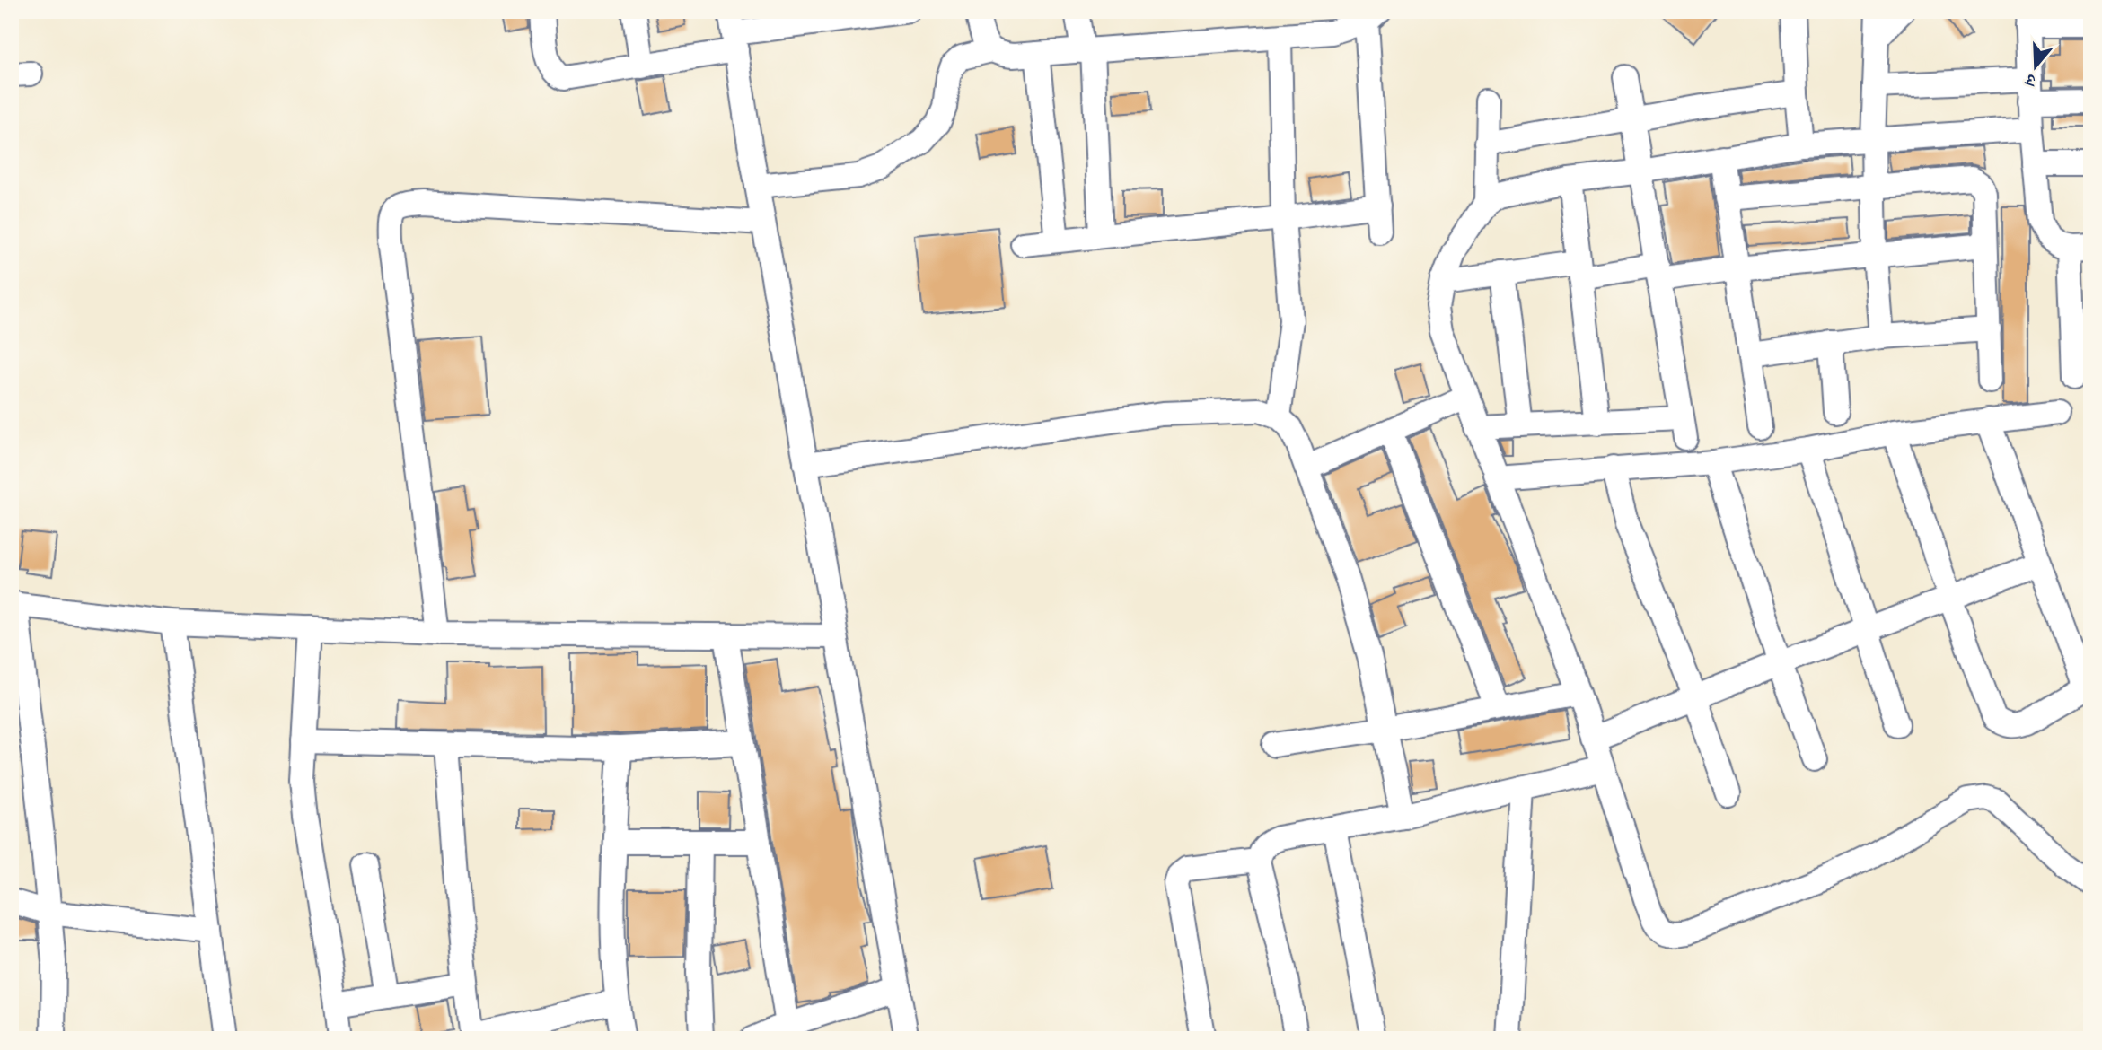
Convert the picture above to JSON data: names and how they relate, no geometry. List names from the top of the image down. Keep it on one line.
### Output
{"north":"bottom"}
